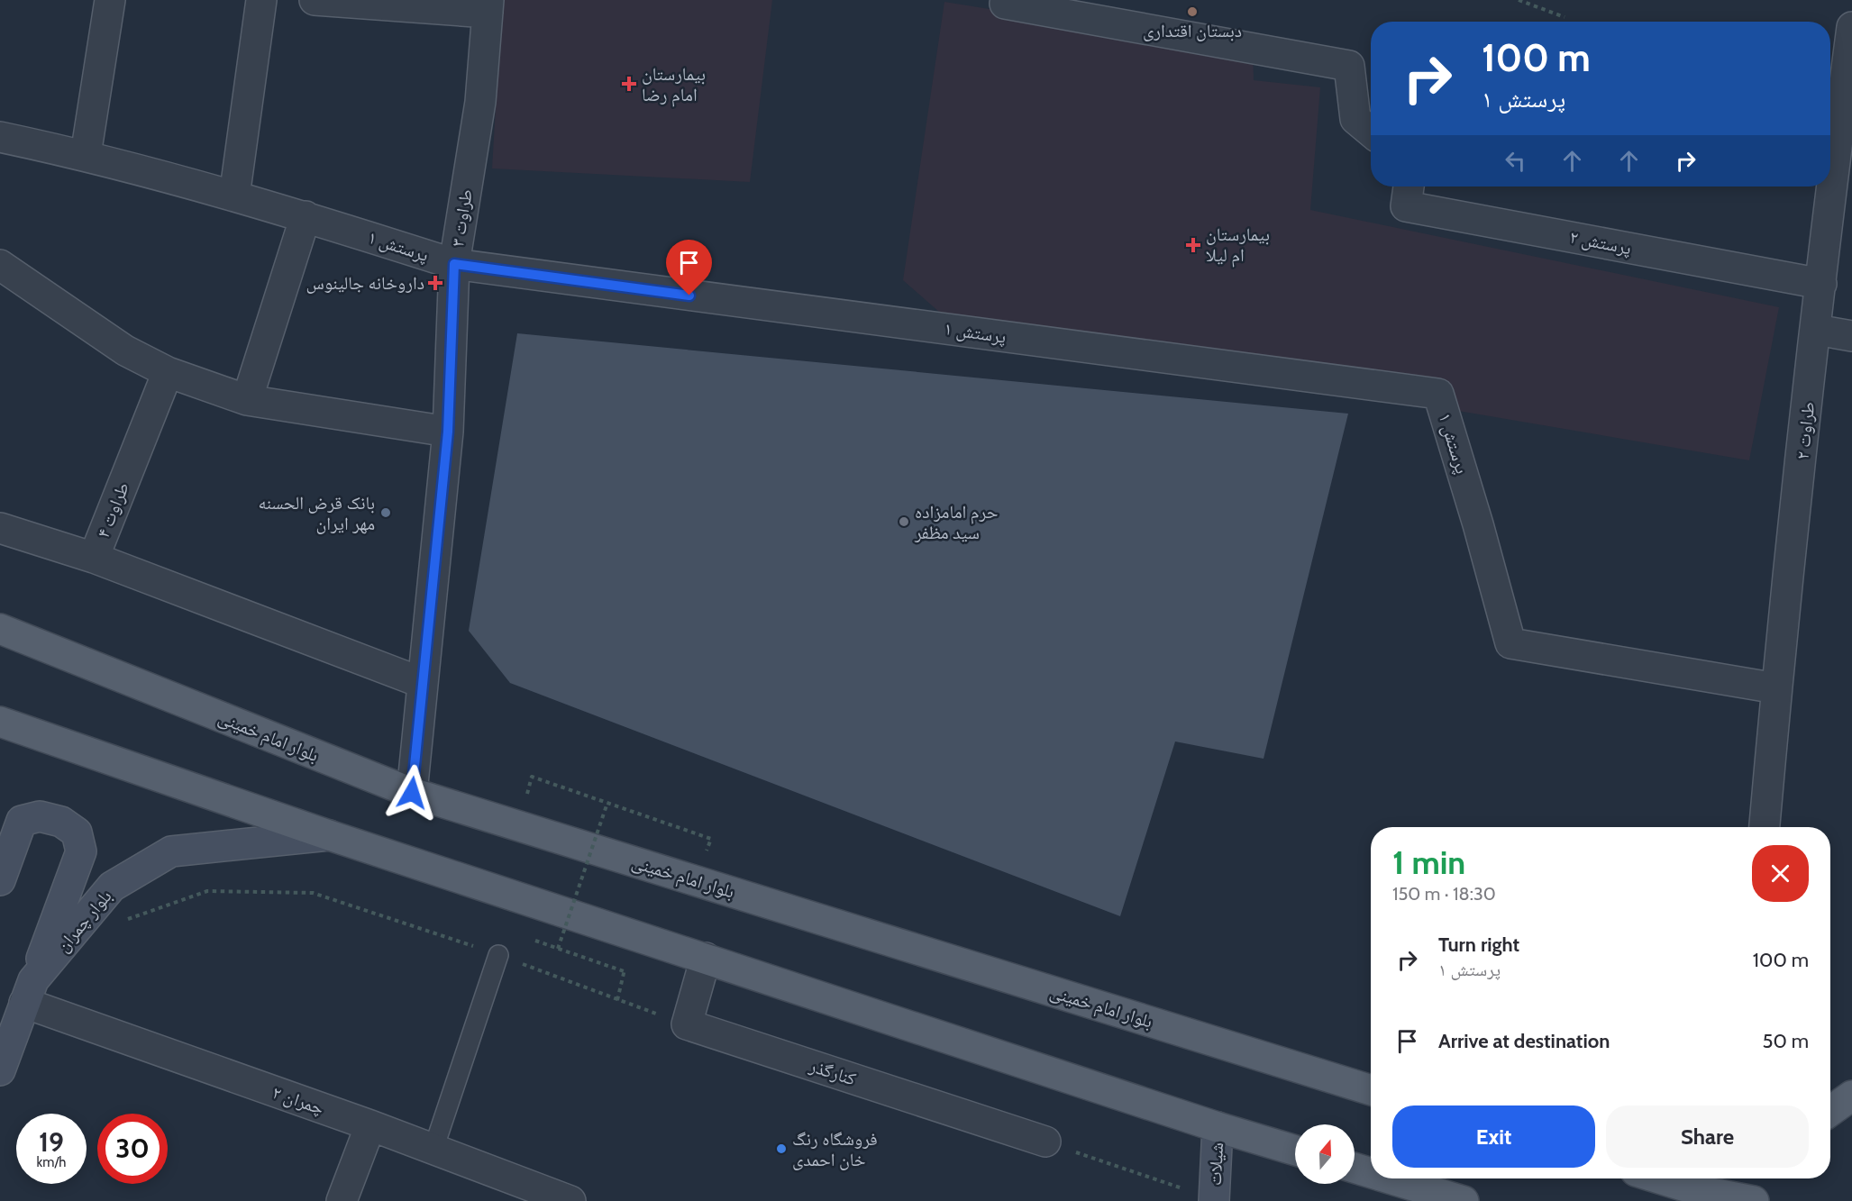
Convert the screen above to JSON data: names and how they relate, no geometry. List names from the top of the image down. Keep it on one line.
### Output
{"streets":{"main road":["بلوار امام خمینی","بلوار چمران","شیلات"],"street":["طراوت ۳","پرستش ۲","پرستش ۱","طراوت ۲","طراوت ۴","کنارگذر","چمران ۲"]},"crossings":[["طراوت ۳","پرستش ۱"],["طراوت ۳","بلوار امام خمینی"],["پرستش ۲","طراوت ۲"],["پرستش ۱","طراوت ۲"],["بلوار چمران","چمران ۲"]],"places":{"other":["دبستان اقتداری","بانک قرض الحسنه مهر ایران","حرم امامزاده سید مظفر","فروشگاه رنگ خان احمدی"],"health":["بیمارستان امام رضا","بیمارستان ام لیلا","داروخانه جالینوس"]},"north":"top","page":{"turn":["100 m","پرستش ۱"],"heading":["1 min","150 m · 18:30"],"list":[{"name":"Turn right","note":"پرستش ۱","value":"100 m"},{"name":"Arrive at destination","value":"50 m"}],"buttons":["Exit","Share"],"speed":"19 km/h","limit":"30"}}
